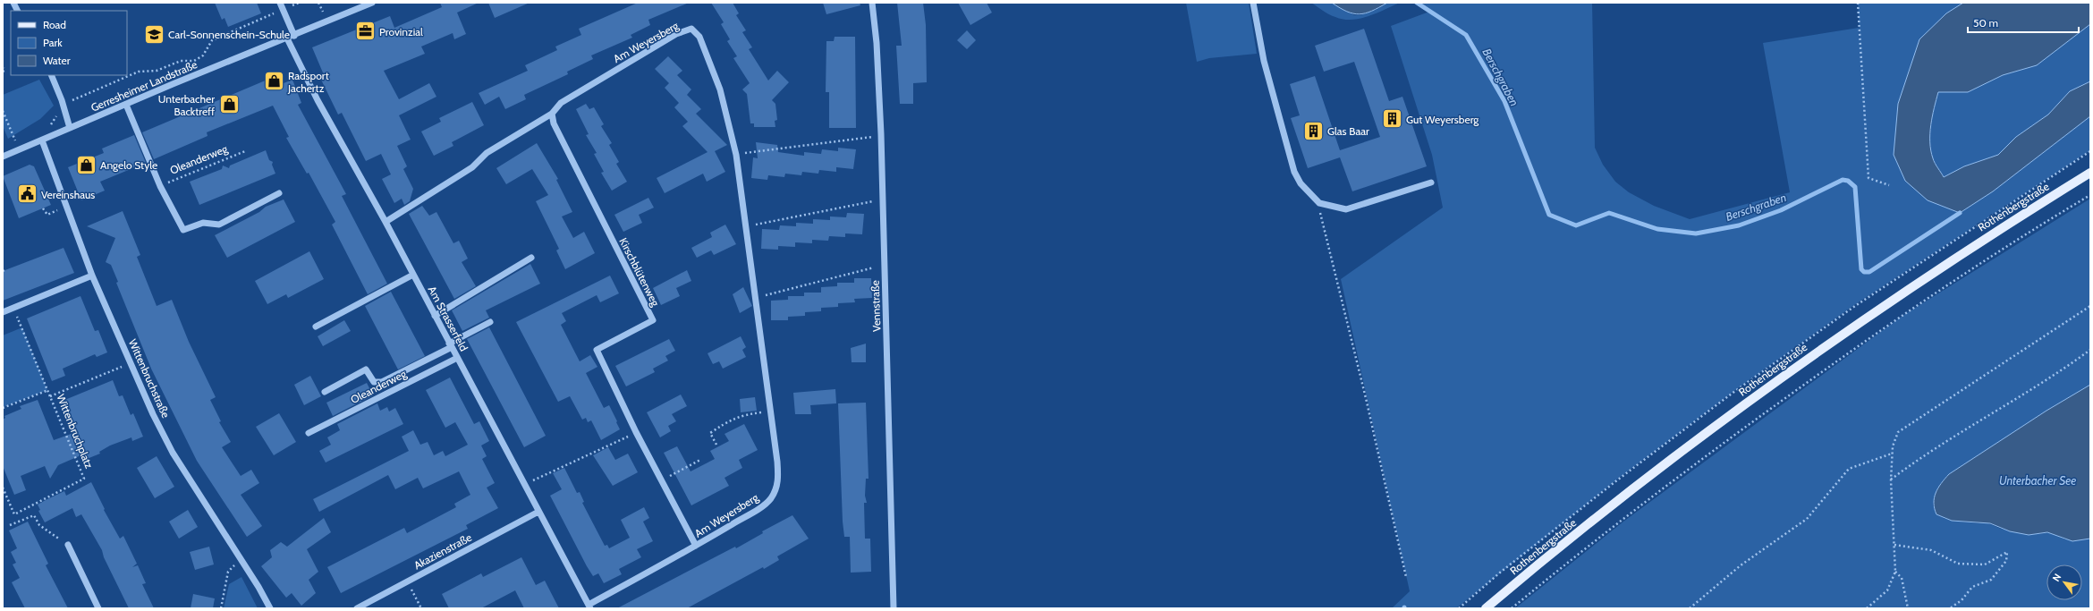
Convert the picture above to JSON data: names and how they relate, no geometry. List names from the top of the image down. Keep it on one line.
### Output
{"streets":{"main road":["Rothenbergstraße"],"street":["Am Weyersberg","Gerresheimer Landstraße","Oleanderweg","Kirschblütenweg","Vennstraße","Am Strasserfeld","Wittenbruchstraße","Akazienstraße"],"path":["Wittenbruchplatz"]},"crossings":[["Am Weyersberg","Kirschblütenweg"],["Am Weyersberg","Am Strasserfeld"],["Gerresheimer Landstraße","Oleanderweg"],["Gerresheimer Landstraße","Am Strasserfeld"],["Gerresheimer Landstraße","Wittenbruchstraße"],["Oleanderweg","Am Strasserfeld"],["Am Strasserfeld","Akazienstraße"]],"water":["Berschgraben","Unterbacher See"],"places":{"office":["Provinzial"],"school or university":["Carl-Sonnenschein-Schule"],"shop":["Radsport Jachertz","Unterbacher Backtreff","Angelo Style"],"building":["Gut Weyersberg","Glas Baar"],"public building":["Vereinshaus"]},"legend":["Road","Park","Water"],"scale_bar":"50 m","north":"top left"}
